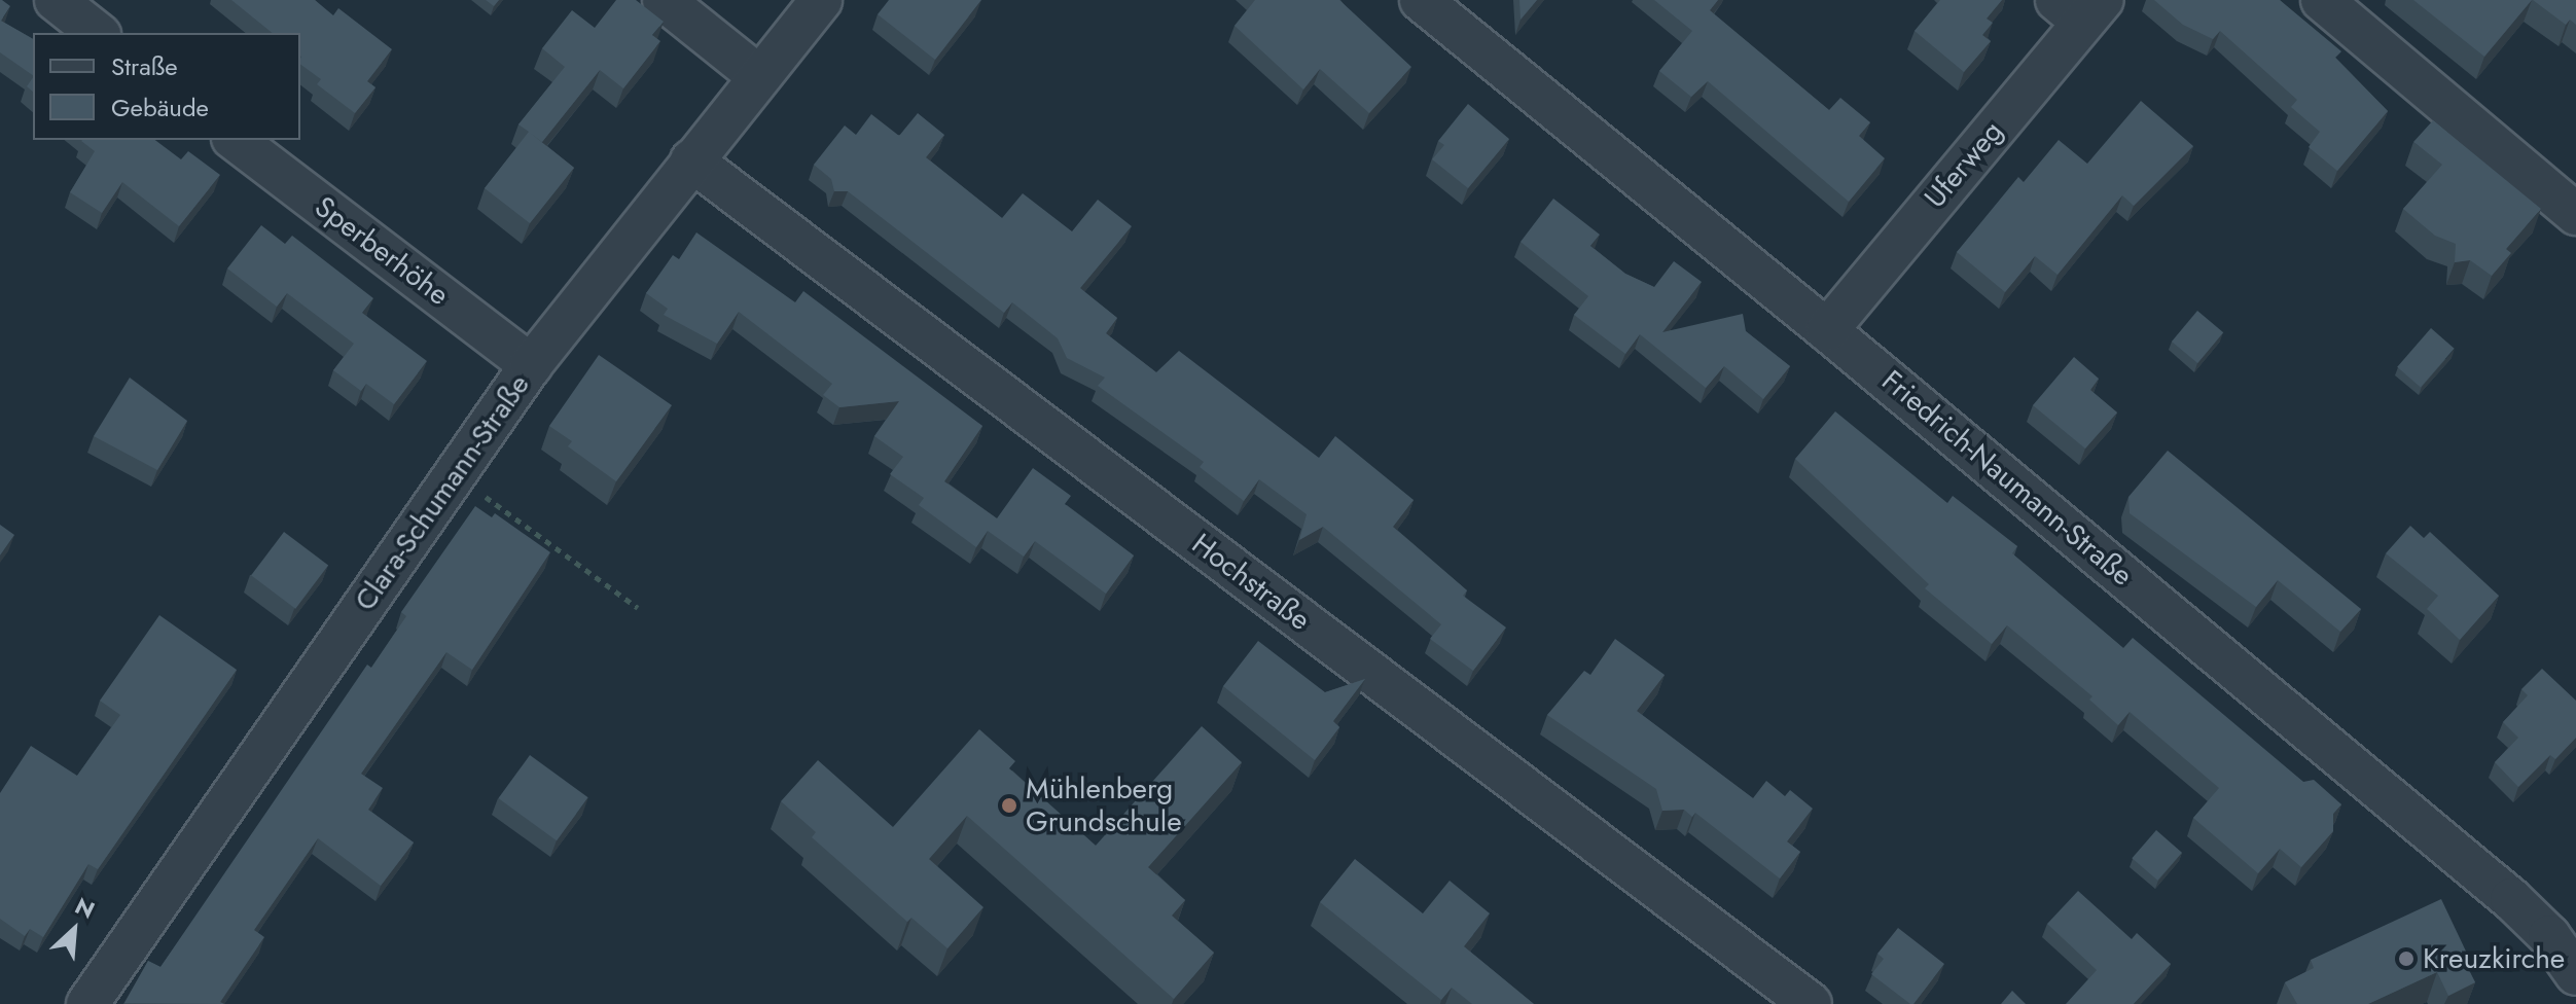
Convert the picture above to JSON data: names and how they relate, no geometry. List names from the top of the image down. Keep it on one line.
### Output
{"streets":{"street":["Uferweg","Sperberhöhe","Friedrich-Naumann-Straße","Clara-Schumann-Straße","Hochstraße"]},"crossings":[["Uferweg","Friedrich-Naumann-Straße"],["Sperberhöhe","Clara-Schumann-Straße"],["Clara-Schumann-Straße","Hochstraße"]],"places":["Mühlenberg Grundschule","Kreuzkirche"],"legend":["Straße","Gebäude"],"north":"top right"}
